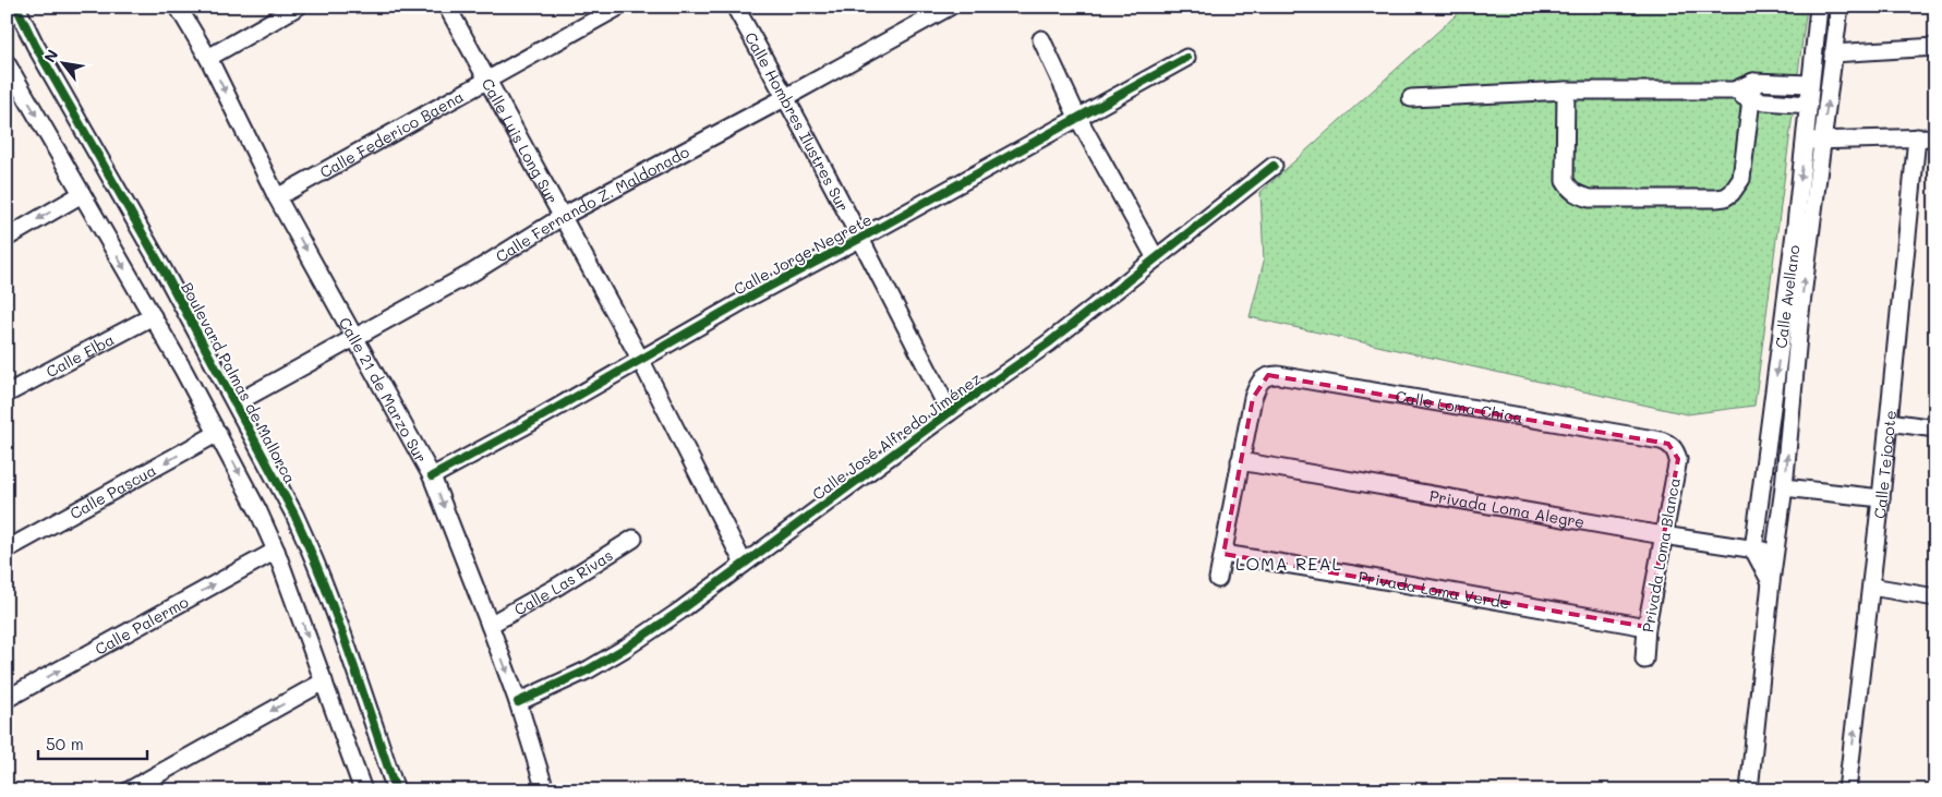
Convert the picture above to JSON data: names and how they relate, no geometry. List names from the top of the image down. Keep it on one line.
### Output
{"streets":{"street":["Calle Hombres Ilustres Sur","Calle Federico Baena","Calle Luis Long Sur","Calle Fernando Z. Maldonado","Calle Jorge Negrete","Calle Avellano","Calle Elba","Boulevard Palmas de Mallorca","Calle 21 de Marzo Sur","Calle Loma Chica","Calle José Alfredo Jiménez","Calle Tejocote","Calle Pascua","Privada Loma Alegre","Privada Loma Blanca","Calle Las Rivas","Privada Loma Verde","Calle Palermo"]},"crossings":[["Calle Hombres Ilustres Sur","Calle Fernando Z. Maldonado"],["Calle Hombres Ilustres Sur","Calle Jorge Negrete"],["Calle Hombres Ilustres Sur","Calle José Alfredo Jiménez"],["Calle Federico Baena","Calle Luis Long Sur"],["Calle Federico Baena","Calle 21 de Marzo Sur"],["Calle Luis Long Sur","Calle Fernando Z. Maldonado"],["Calle Luis Long Sur","Calle Jorge Negrete"],["Calle Luis Long Sur","Calle José Alfredo Jiménez"],["Calle Fernando Z. Maldonado","Boulevard Palmas de Mallorca"],["Calle Fernando Z. Maldonado","Calle 21 de Marzo Sur"],["Calle Jorge Negrete","Calle 21 de Marzo Sur"],["Calle Avellano","Privada Loma Alegre"],["Calle 21 de Marzo Sur","Calle José Alfredo Jiménez"],["Calle 21 de Marzo Sur","Calle Las Rivas"],["Calle Loma Chica","Privada Loma Alegre"],["Calle Loma Chica","Privada Loma Blanca"],["Privada Loma Alegre","Privada Loma Blanca"],["Privada Loma Blanca","Privada Loma Verde"]],"one_way":["Calle 21 de Marzo Sur","Calle Pascua"],"districts":["LOMA REAL"],"scale_bar":"50 m","north":"top left"}
